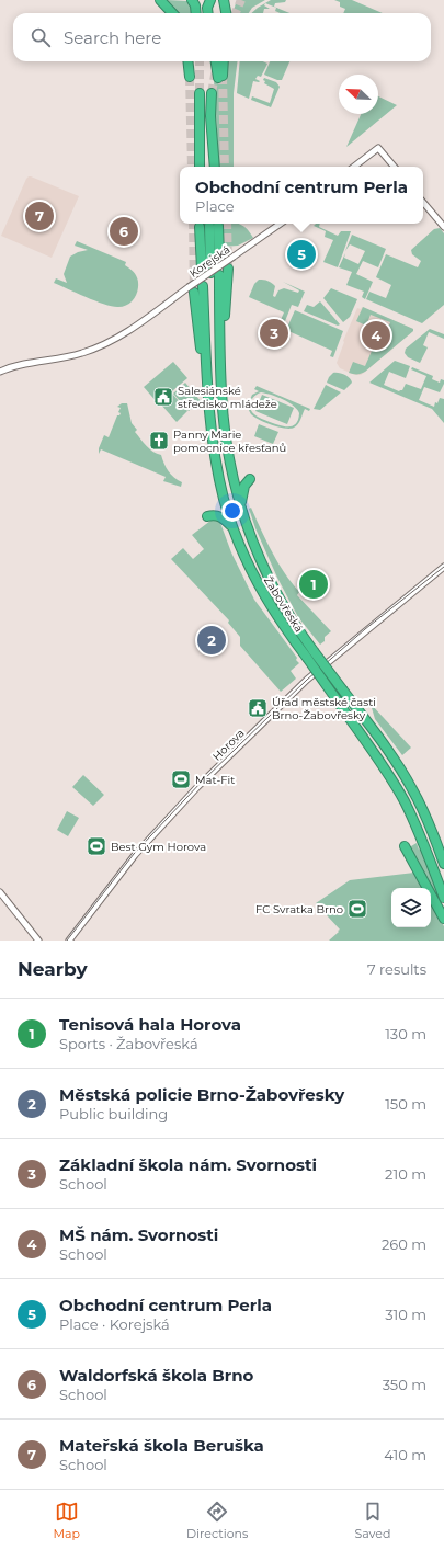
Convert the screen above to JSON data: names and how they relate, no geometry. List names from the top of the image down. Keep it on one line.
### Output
{"streets":{"highway":["Žabovřeská"],"street":["Korejská","Horova"]},"crossings":[["Korejská","Žabovřeská"]],"places":{"public building":["Salesiánské středisko mládeže","Úřad městské časti Brno-Žabovřesky"],"church":["Panny Marie pomocnice křesťanů"],"sports":["Mat-Fit","Best Gym Horova","FC Svratka Brno"]},"north":"top left","page":{"search":"Search here","popup":["Obchodní centrum Perla","Place"],"pins":["7","6","5","3","4","1","2"],"heading":["Nearby","7 results"],"list":[{"mark":"1","name":"Tenisová hala Horova","note":"Sports · Žabovřeská","value":"130 m"},{"mark":"2","name":"Městská policie Brno-Žabovřesky","note":"Public building","value":"150 m"},{"mark":"3","name":"Základní škola nám. Svornosti","note":"School","value":"210 m"},{"mark":"4","name":"MŠ nám. Svornosti","note":"School","value":"260 m"},{"mark":"5","name":"Obchodní centrum Perla","note":"Place · Korejská","value":"310 m"},{"mark":"6","name":"Waldorfská škola Brno","note":"School","value":"350 m"},{"mark":"7","name":"Mateřská škola Beruška","note":"School","value":"410 m"}],"nav":["Map","Directions","Saved"]}}
